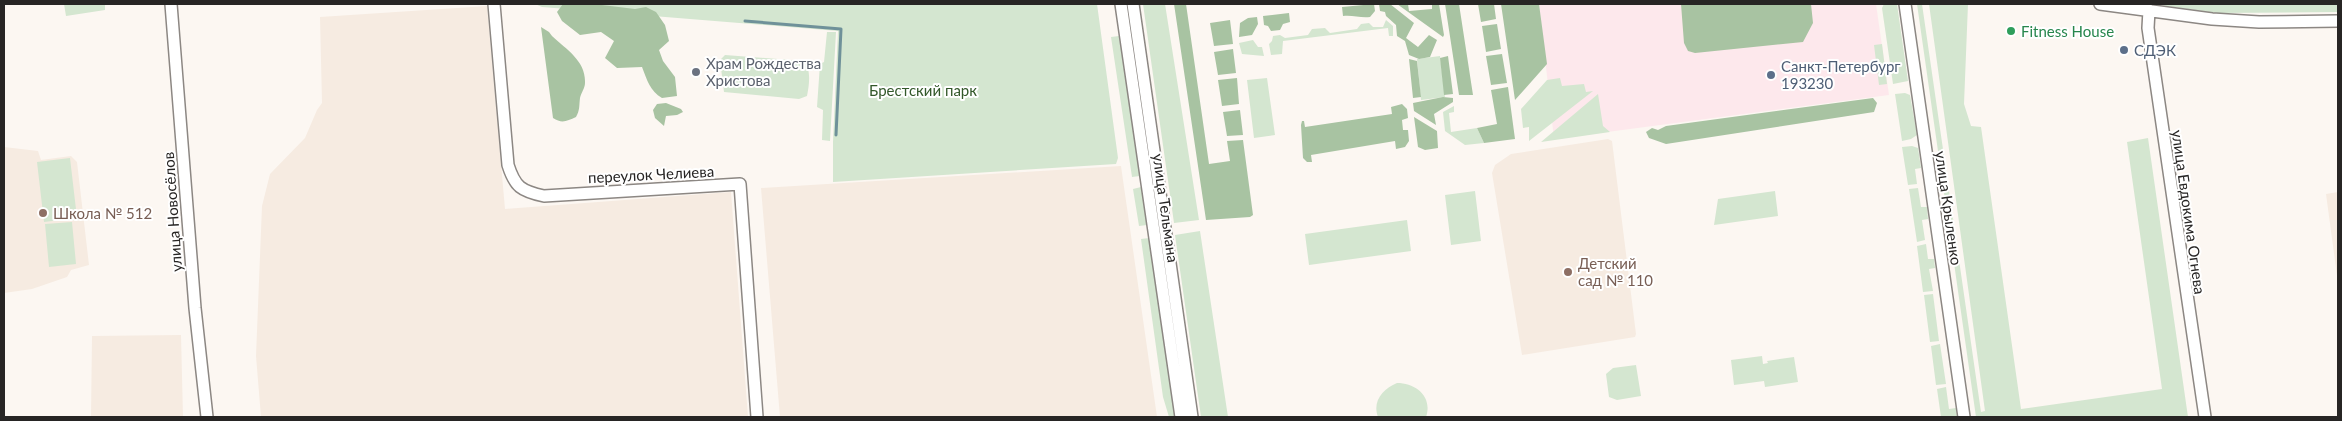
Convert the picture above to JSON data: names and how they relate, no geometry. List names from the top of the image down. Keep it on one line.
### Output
{"streets":{"street":["переулок Челиева","улица Тельмана","улица Крыленко","улица Новосёлов","улица Евдокима Огнева"]},"parks":["Брестский парк"],"places":["Fitness House","СДЭК","Храм Рождества Христова","Санкт-Петербург 193230","Школа № 512","Детский сад № 110"]}
